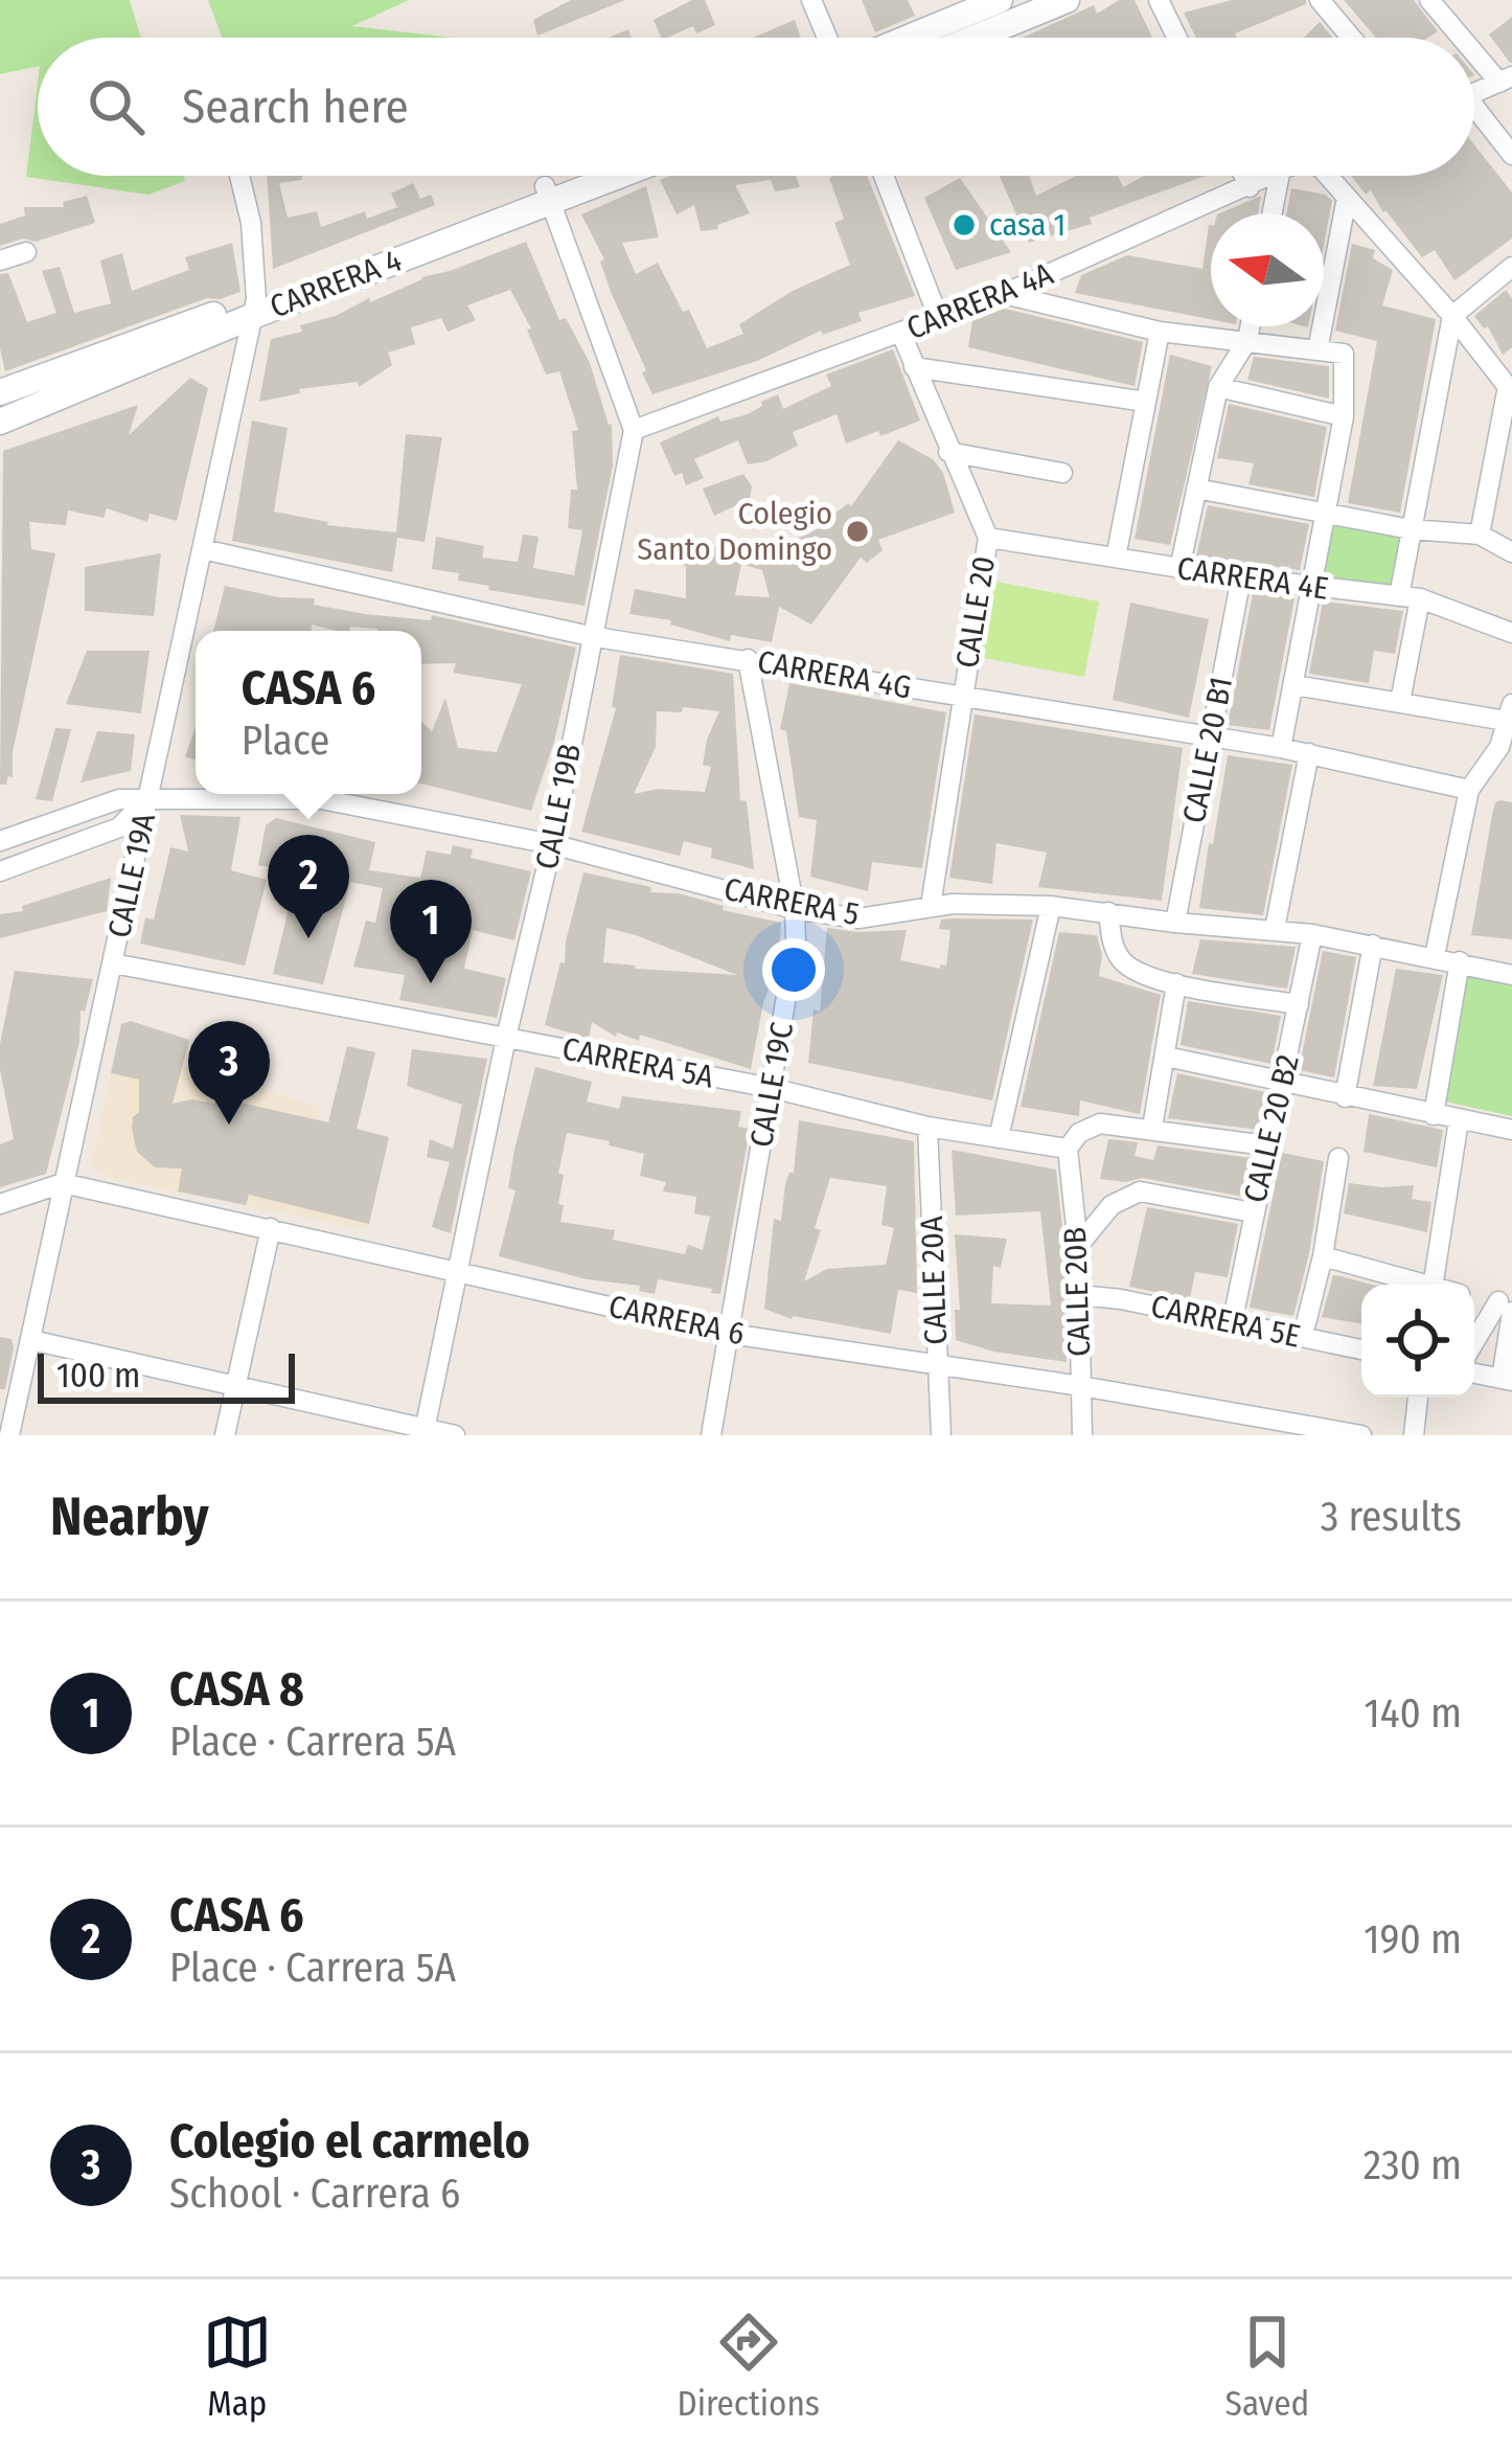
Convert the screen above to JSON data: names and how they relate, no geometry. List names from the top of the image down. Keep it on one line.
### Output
{"streets":{"main road":["CARRERA 4"],"street":["CARRERA 4A","CARRERA 4E","CALLE 20","CARRERA 4G","CALLE 20 B1","CALLE 19B","CALLE 19A","CARRERA 5","CARRERA 5A","CALLE 19C","CALLE 20 B2","CALLE 20A","CALLE 20B","CARRERA 6","CARRERA 5E"]},"crossings":[["CARRERA 4","CALLE 19A"],["CARRERA 4A","CALLE 20"],["CARRERA 4A","CALLE 19B"],["CARRERA 4E","CALLE 20"],["CARRERA 4E","CALLE 20 B1"],["CALLE 20","CARRERA 4G"],["CALLE 20","CARRERA 5"],["CARRERA 4G","CALLE 20 B1"],["CARRERA 4G","CALLE 19B"],["CARRERA 4G","CALLE 19A"],["CARRERA 4G","CALLE 19C"],["CALLE 20 B1","CARRERA 5"],["CALLE 19B","CARRERA 5"],["CALLE 19B","CARRERA 5A"],["CALLE 19B","CARRERA 6"],["CALLE 19A","CARRERA 5"],["CALLE 19A","CARRERA 5A"],["CALLE 19A","CARRERA 6"],["CARRERA 5","CALLE 19C"],["CARRERA 5","CALLE 20 B2"],["CARRERA 5A","CALLE 19C"],["CARRERA 5A","CALLE 20A"],["CARRERA 5A","CALLE 20B"],["CALLE 19C","CARRERA 6"],["CALLE 20 B2","CARRERA 5E"],["CALLE 20A","CARRERA 6"],["CALLE 20B","CARRERA 6"],["CALLE 20B","CARRERA 5E"]],"places":["casa 1","Colegio Santo Domingo"],"scale_bar":"100 m","north":"left","page":{"search":"Search here","popup":["CASA 6","Place"],"pins":["2","1","3"],"scale":"100 m","heading":["Nearby","3 results"],"list":[{"mark":"1","name":"CASA 8","note":"Place · Carrera 5A","value":"140 m"},{"mark":"2","name":"CASA 6","note":"Place · Carrera 5A","value":"190 m"},{"mark":"3","name":"Colegio el carmelo","note":"School · Carrera 6","value":"230 m"}],"nav":["Map","Directions","Saved"]}}
